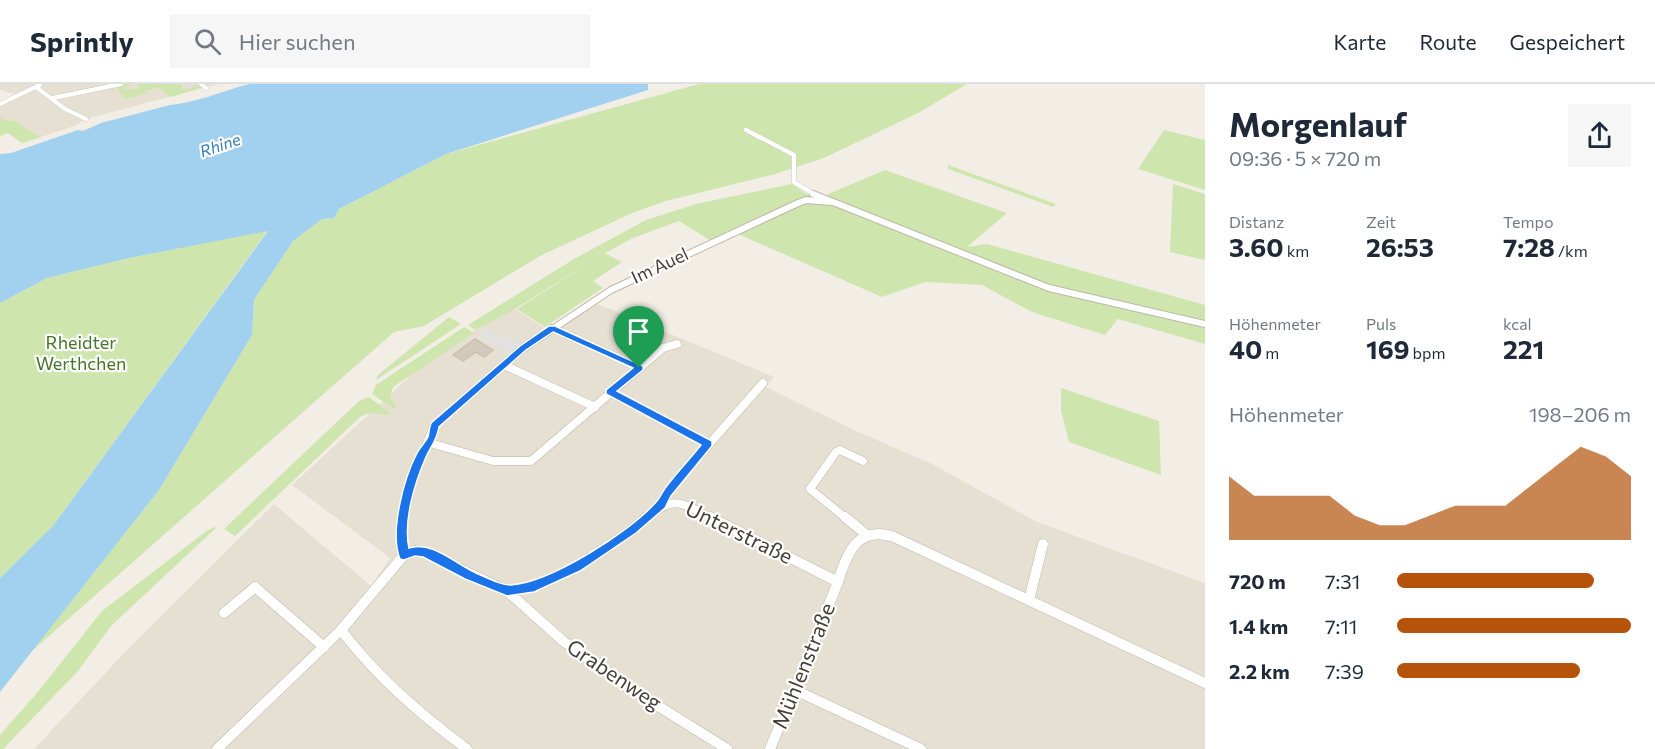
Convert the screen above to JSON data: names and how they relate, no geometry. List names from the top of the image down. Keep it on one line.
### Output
{"streets":{"street":["Im Auel","Unterstraße","Mühlenstraße","Grabenweg"]},"crossings":[["Unterstraße","Mühlenstraße"],["Unterstraße","Grabenweg"]],"water":["Rhine"],"parks":["Rheidter Werthchen"],"page":{"header":"Sprintly","search":"Hier suchen","nav":["Karte","Route","Gespeichert"],"heading":["Morgenlauf","09:36 · 5 × 720 m"],"stats":[["Distanz","3.60 km"],["Zeit","26:53"],["Tempo","7:28 /km"],["Höhenmeter","40 m"],["Puls","169 bpm"],["kcal","221"]],"chart":["Höhenmeter","198–206 m"],"list":[{"name":"720 m","note":"7:31"},{"name":"1.4 km","note":"7:11"},{"name":"2.2 km","note":"7:39"}]}}
